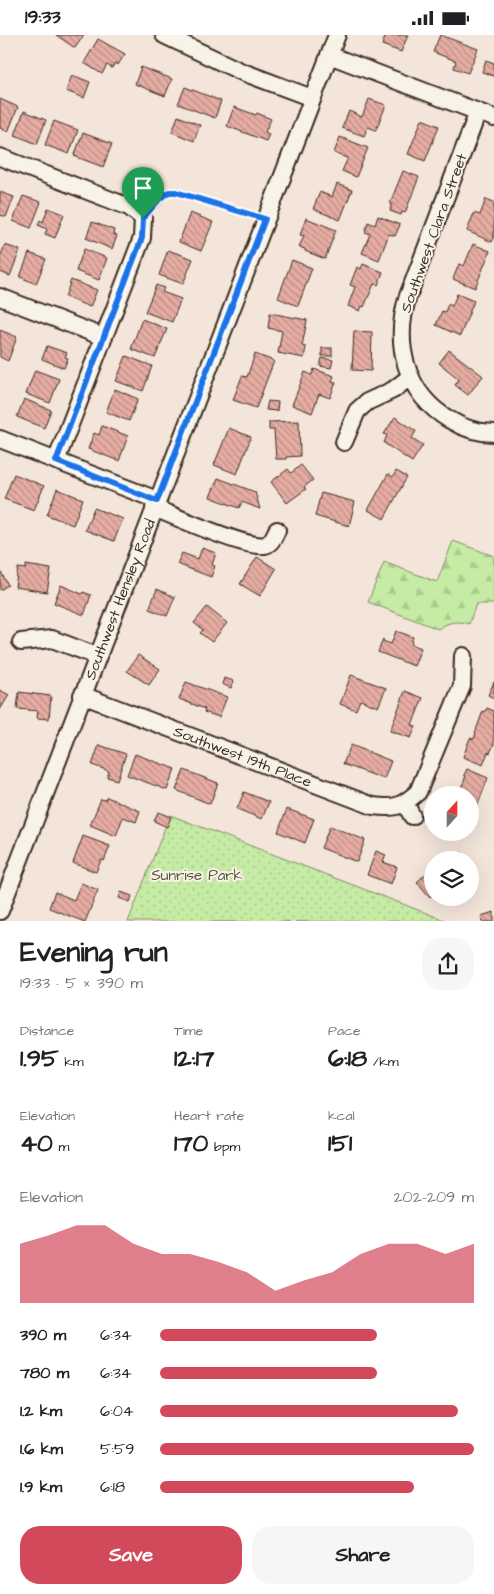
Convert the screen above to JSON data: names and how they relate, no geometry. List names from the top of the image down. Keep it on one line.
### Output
{"streets":{"street":["Southwest Clara Street","Southwest Hensley Road","Southwest 19th Place"]},"crossings":[["Southwest Hensley Road","Southwest 19th Place"]],"parks":["Sunrise Park"],"north":"top","page":{"status":"19:33","heading":["Evening run","19:33 · 5 × 390 m"],"stats":[["Distance","1.95 km"],["Time","12:17"],["Pace","6:18 /km"],["Elevation","40 m"],["Heart rate","170 bpm"],["kcal","151"]],"chart":["Elevation","202–209 m"],"list":[{"name":"390 m","note":"6:34"},{"name":"780 m","note":"6:34"},{"name":"1.2 km","note":"6:04"},{"name":"1.6 km","note":"5:59"},{"name":"1.9 km","note":"6:18"}],"buttons":["Save","Share"]}}
